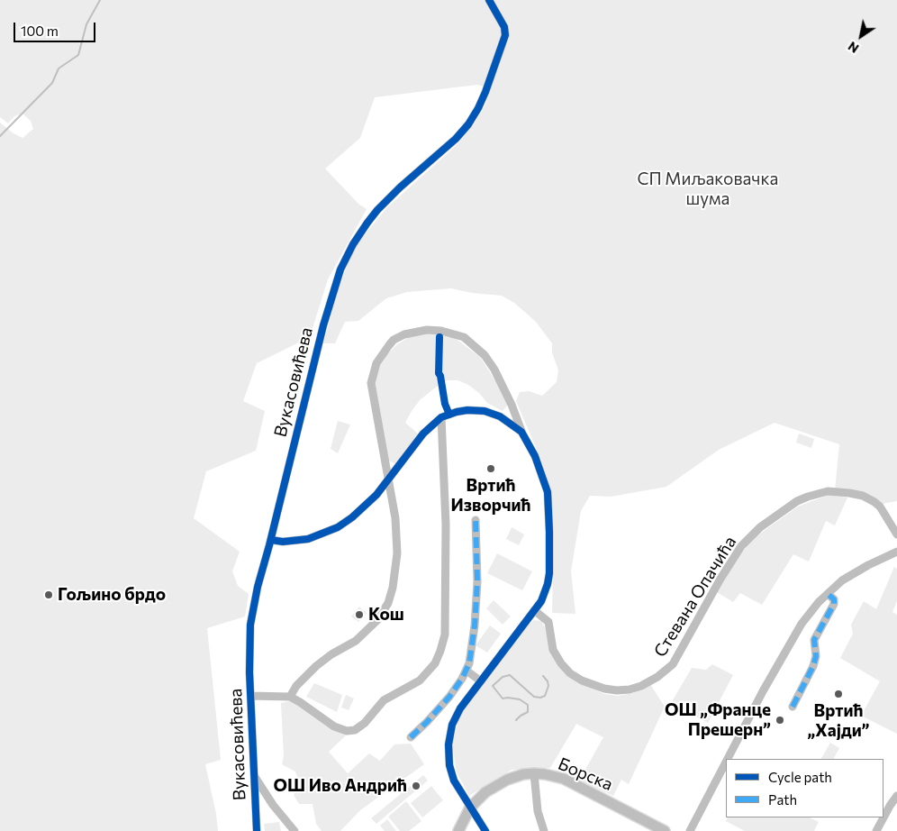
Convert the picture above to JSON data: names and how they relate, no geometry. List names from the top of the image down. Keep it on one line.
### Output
{"streets":{"main road":["Борска"],"street":["Вукасовићева","Стевана Опачића"]},"parks":["СП Миљаковачка шума"],"places":["Вртић Изворчић","Гољино брдо","Кош","Вртић „Хајди”","ОШ „Франце Прешерн”","ОШ Иво Андрић"],"legend":["Cycle path","Path"],"scale_bar":"100 m","north":"bottom left"}
